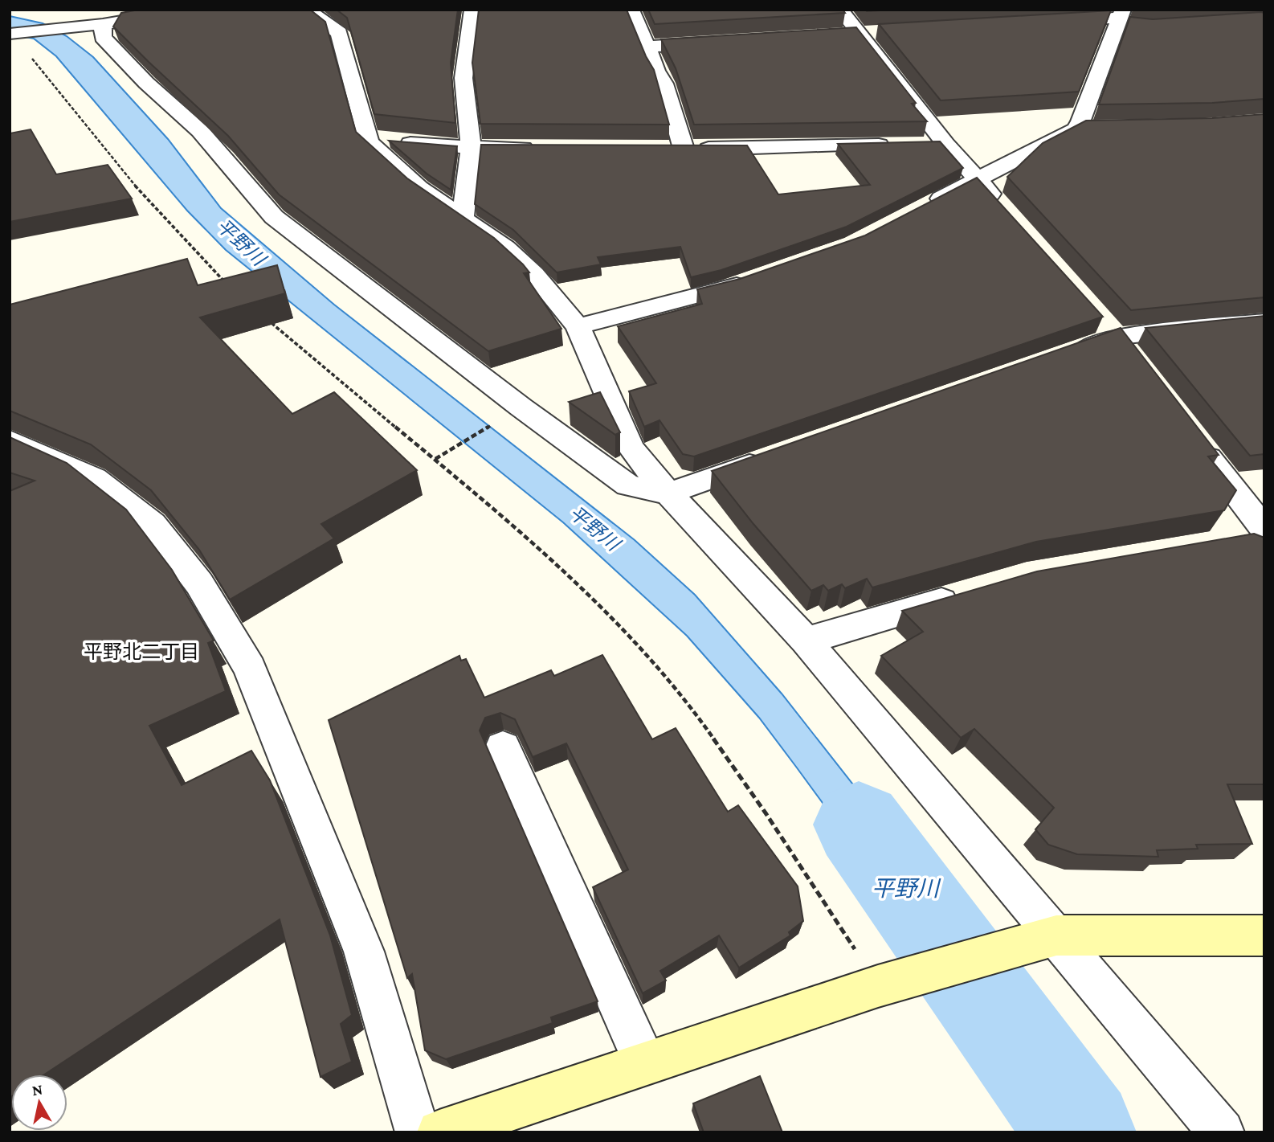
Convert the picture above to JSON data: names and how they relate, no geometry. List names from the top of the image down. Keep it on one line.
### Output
{"districts":["平野北二丁目"],"water":["平野川"],"north":"top"}
